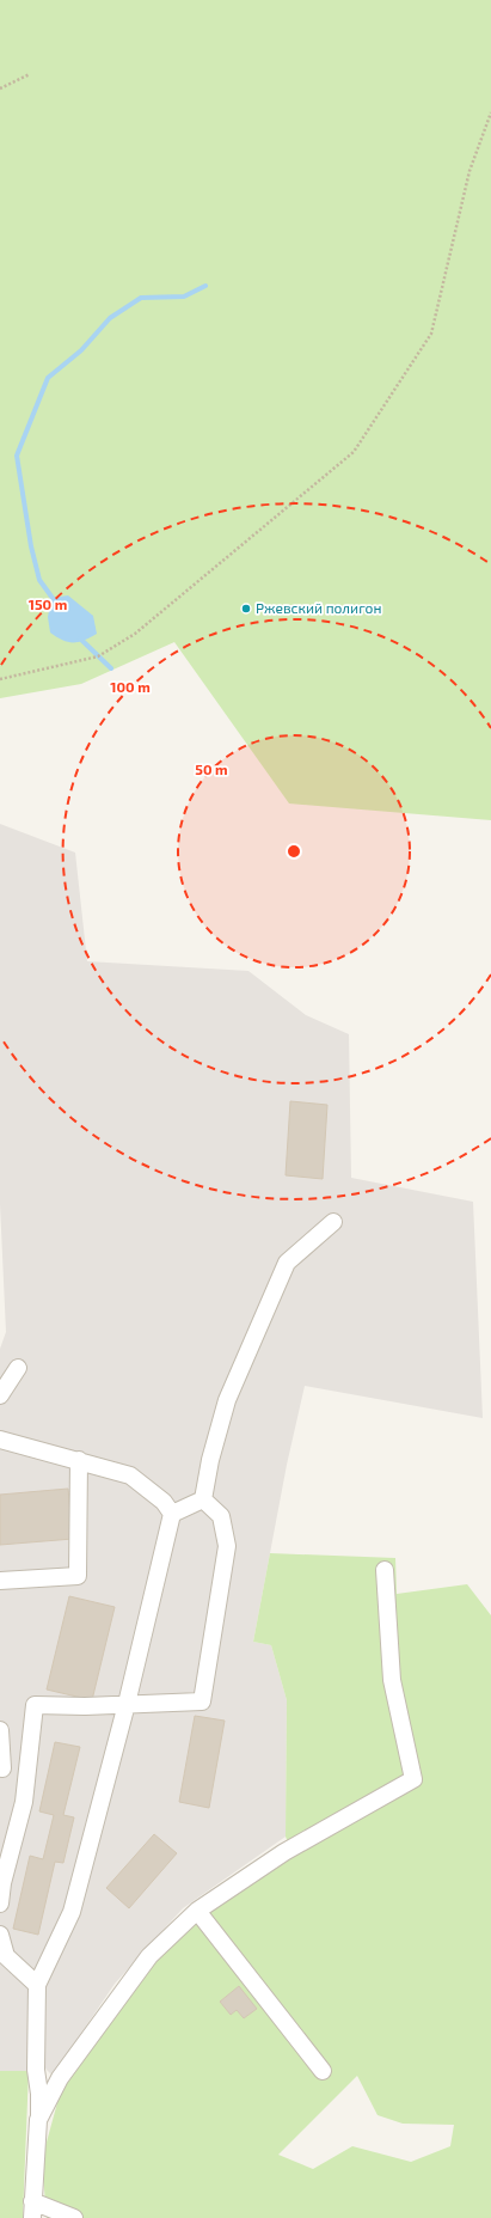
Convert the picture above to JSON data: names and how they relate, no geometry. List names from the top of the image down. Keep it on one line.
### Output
{"places":["Ржевский полигон"],"rings":["150 m","100 m","50 m"]}
